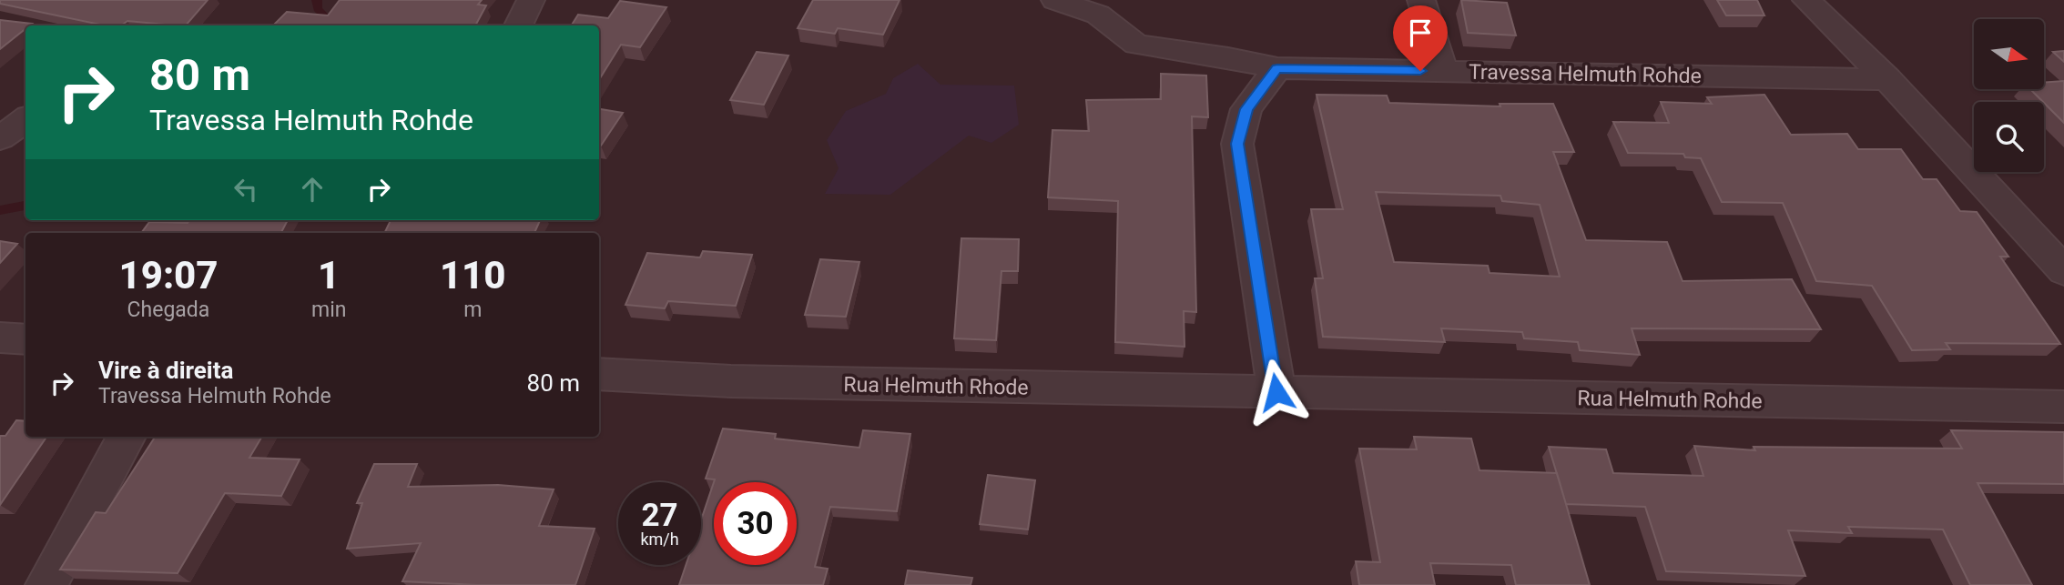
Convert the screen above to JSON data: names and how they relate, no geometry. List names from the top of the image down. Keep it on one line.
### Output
{"streets":{"street":["Travessa Helmuth Rohde","Rua Helmuth Rhode","Rua Helmuth Rohde"]},"crossings":[["Rua Helmuth Rhode","Rua Helmuth Rohde"]],"north":"right","page":{"turn":["80 m","Travessa Helmuth Rohde"],"eta":["19:07","Chegada","1","min","110","m"],"list":[{"name":"Vire à direita","note":"Travessa Helmuth Rohde","value":"80 m"}],"speed":"27 km/h","limit":"30"}}
